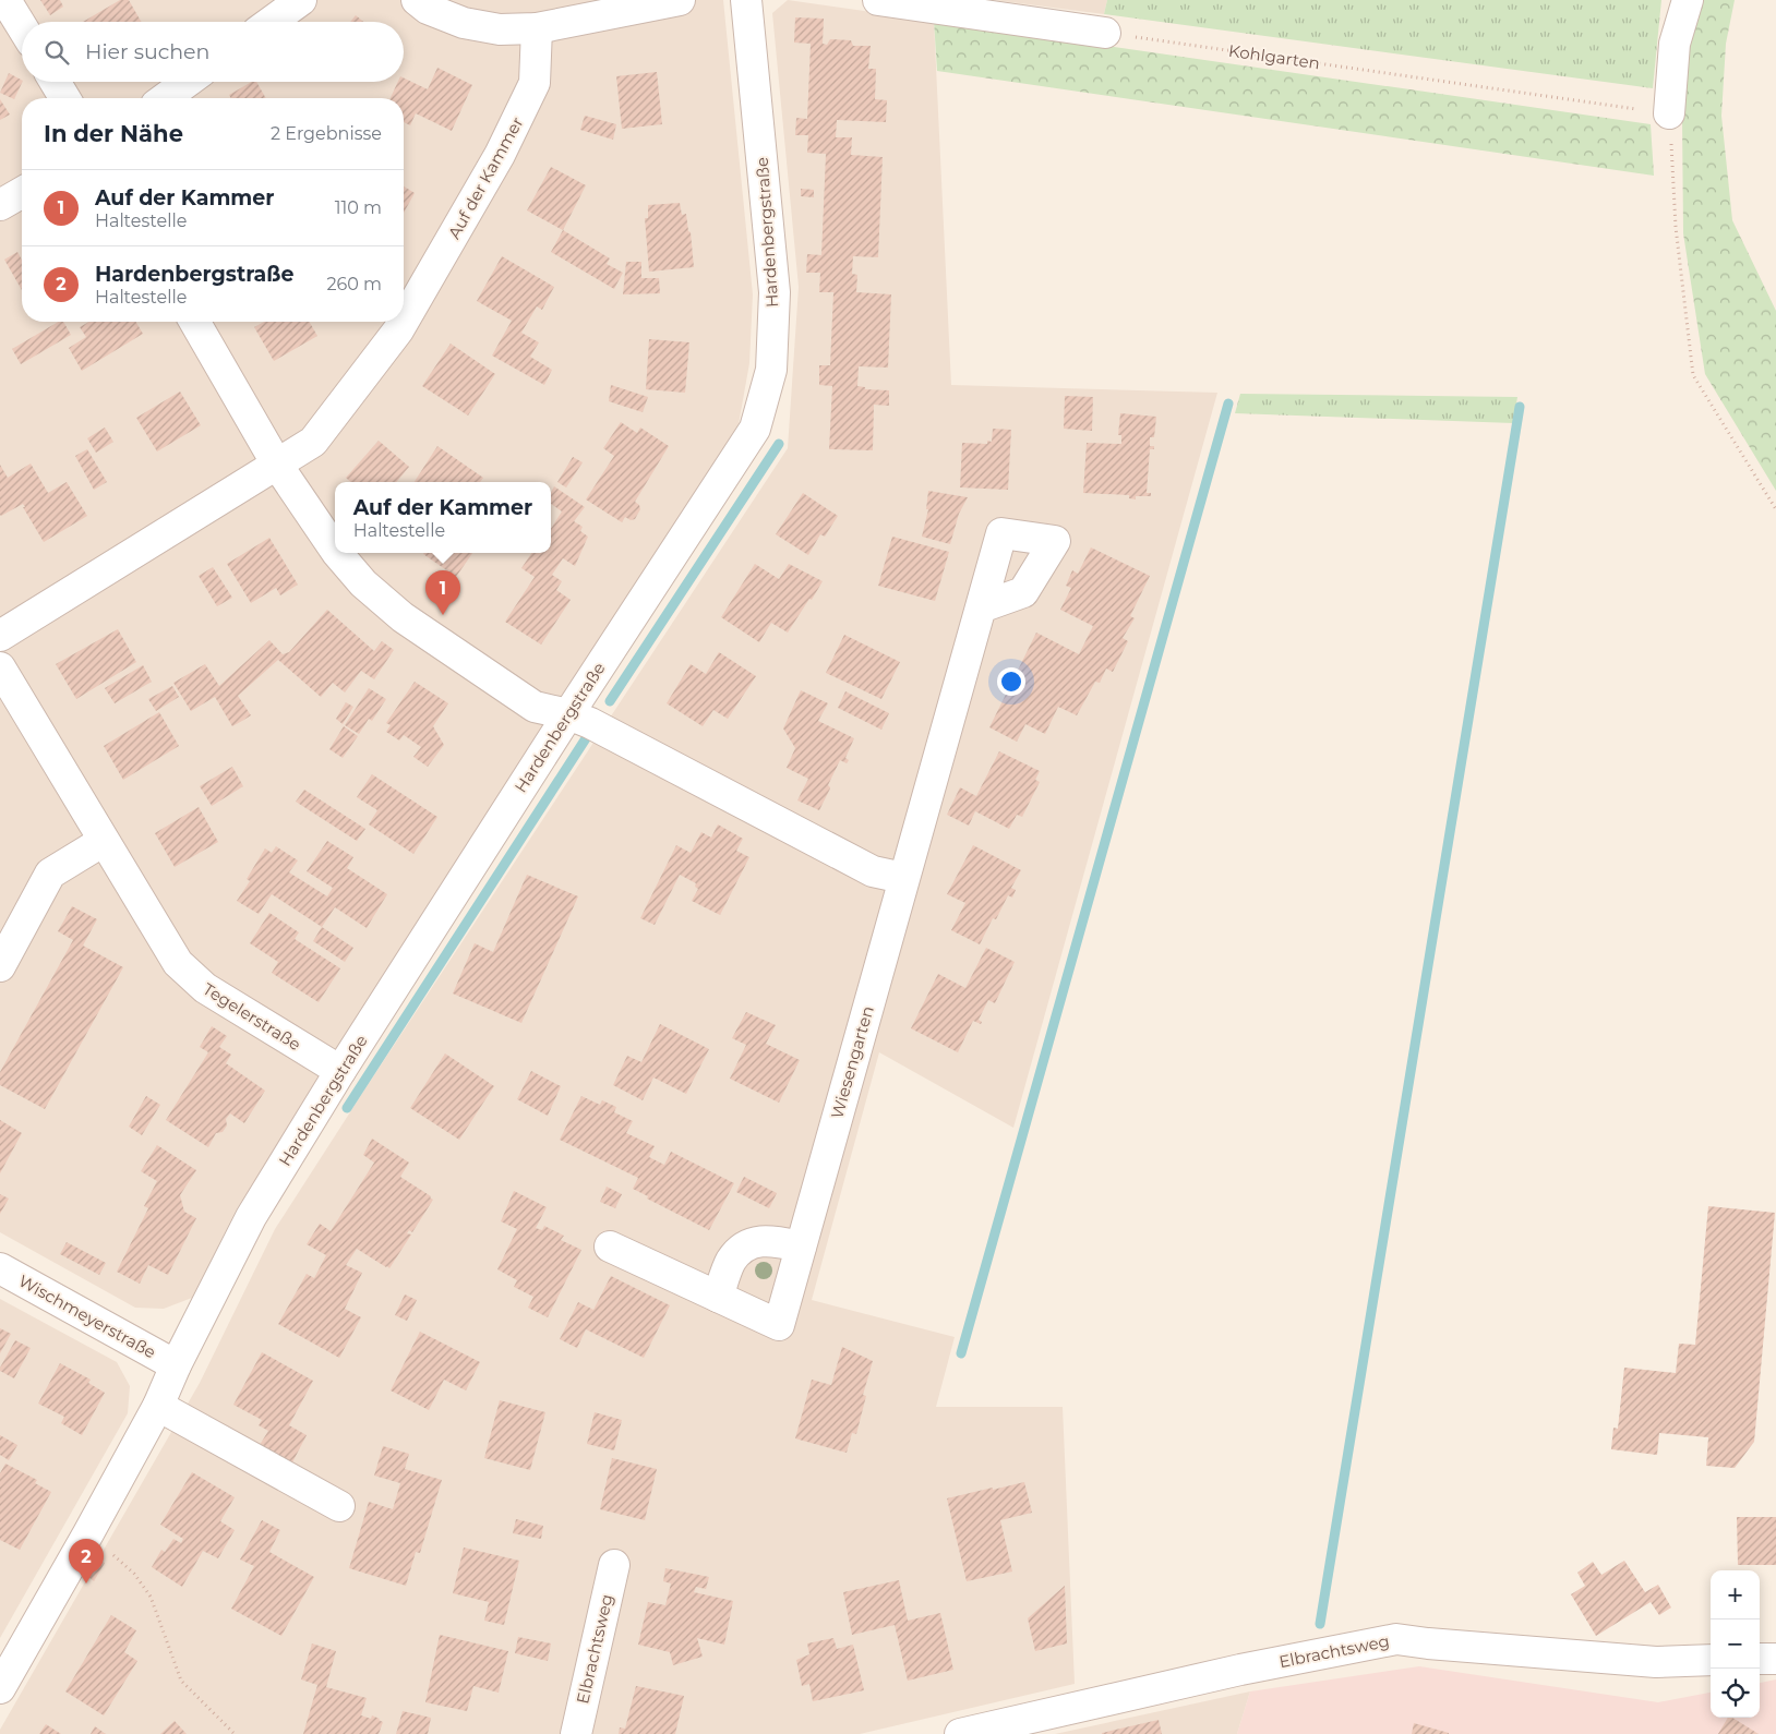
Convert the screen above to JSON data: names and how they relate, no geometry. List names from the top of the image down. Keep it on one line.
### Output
{"streets":{"street":["Auf der Kammer","Hardenbergstraße","Tegelerstraße","Wiesengarten","Wischmeyerstraße","Elbrachtsweg"],"path":["Kohlgarten"]},"crossings":[["Hardenbergstraße","Tegelerstraße"],["Hardenbergstraße","Wischmeyerstraße"]],"page":{"search":"Hier suchen","heading":["In der Nähe","2 Ergebnisse"],"list":[{"mark":"1","name":"Auf der Kammer","note":"Haltestelle","value":"110 m"},{"mark":"2","name":"Hardenbergstraße","note":"Haltestelle","value":"260 m"}],"popup":["Auf der Kammer","Haltestelle"],"pins":["1","2"],"map_buttons":["+","−"]}}
